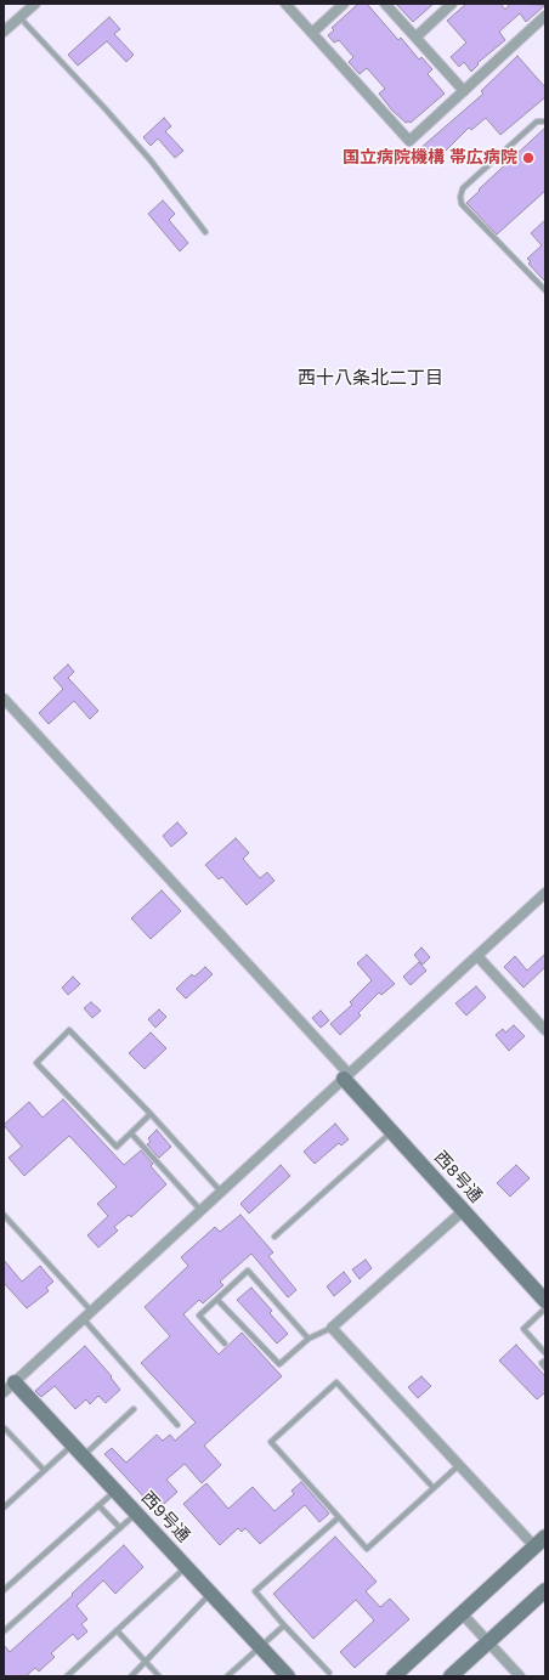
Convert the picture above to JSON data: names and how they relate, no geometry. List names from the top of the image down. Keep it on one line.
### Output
{"streets":{"street":["西8号通","西9号通"]},"districts":["西十八条北二丁目"],"places":["国立病院機構 帯広病院"]}
